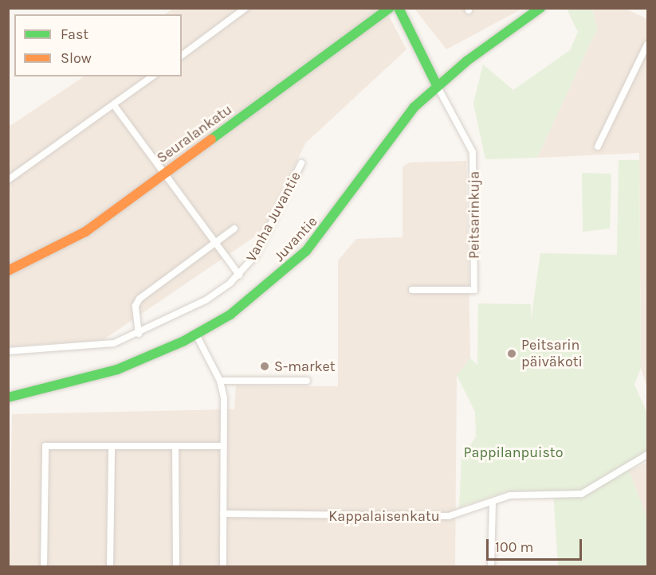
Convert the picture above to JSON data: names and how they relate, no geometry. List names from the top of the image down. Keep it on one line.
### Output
{"streets":{"main road":["Seuralankatu","Juvantie"],"street":["Peitsarinkuja","Vanha Juvantie","Kappalaisenkatu"]},"crossings":[["Peitsarinkuja","Juvantie"]],"parks":["Pappilanpuisto"],"places":["Peitsarin päiväkoti","S-market"],"legend":["Fast","Slow"],"scale_bar":"100 m"}
